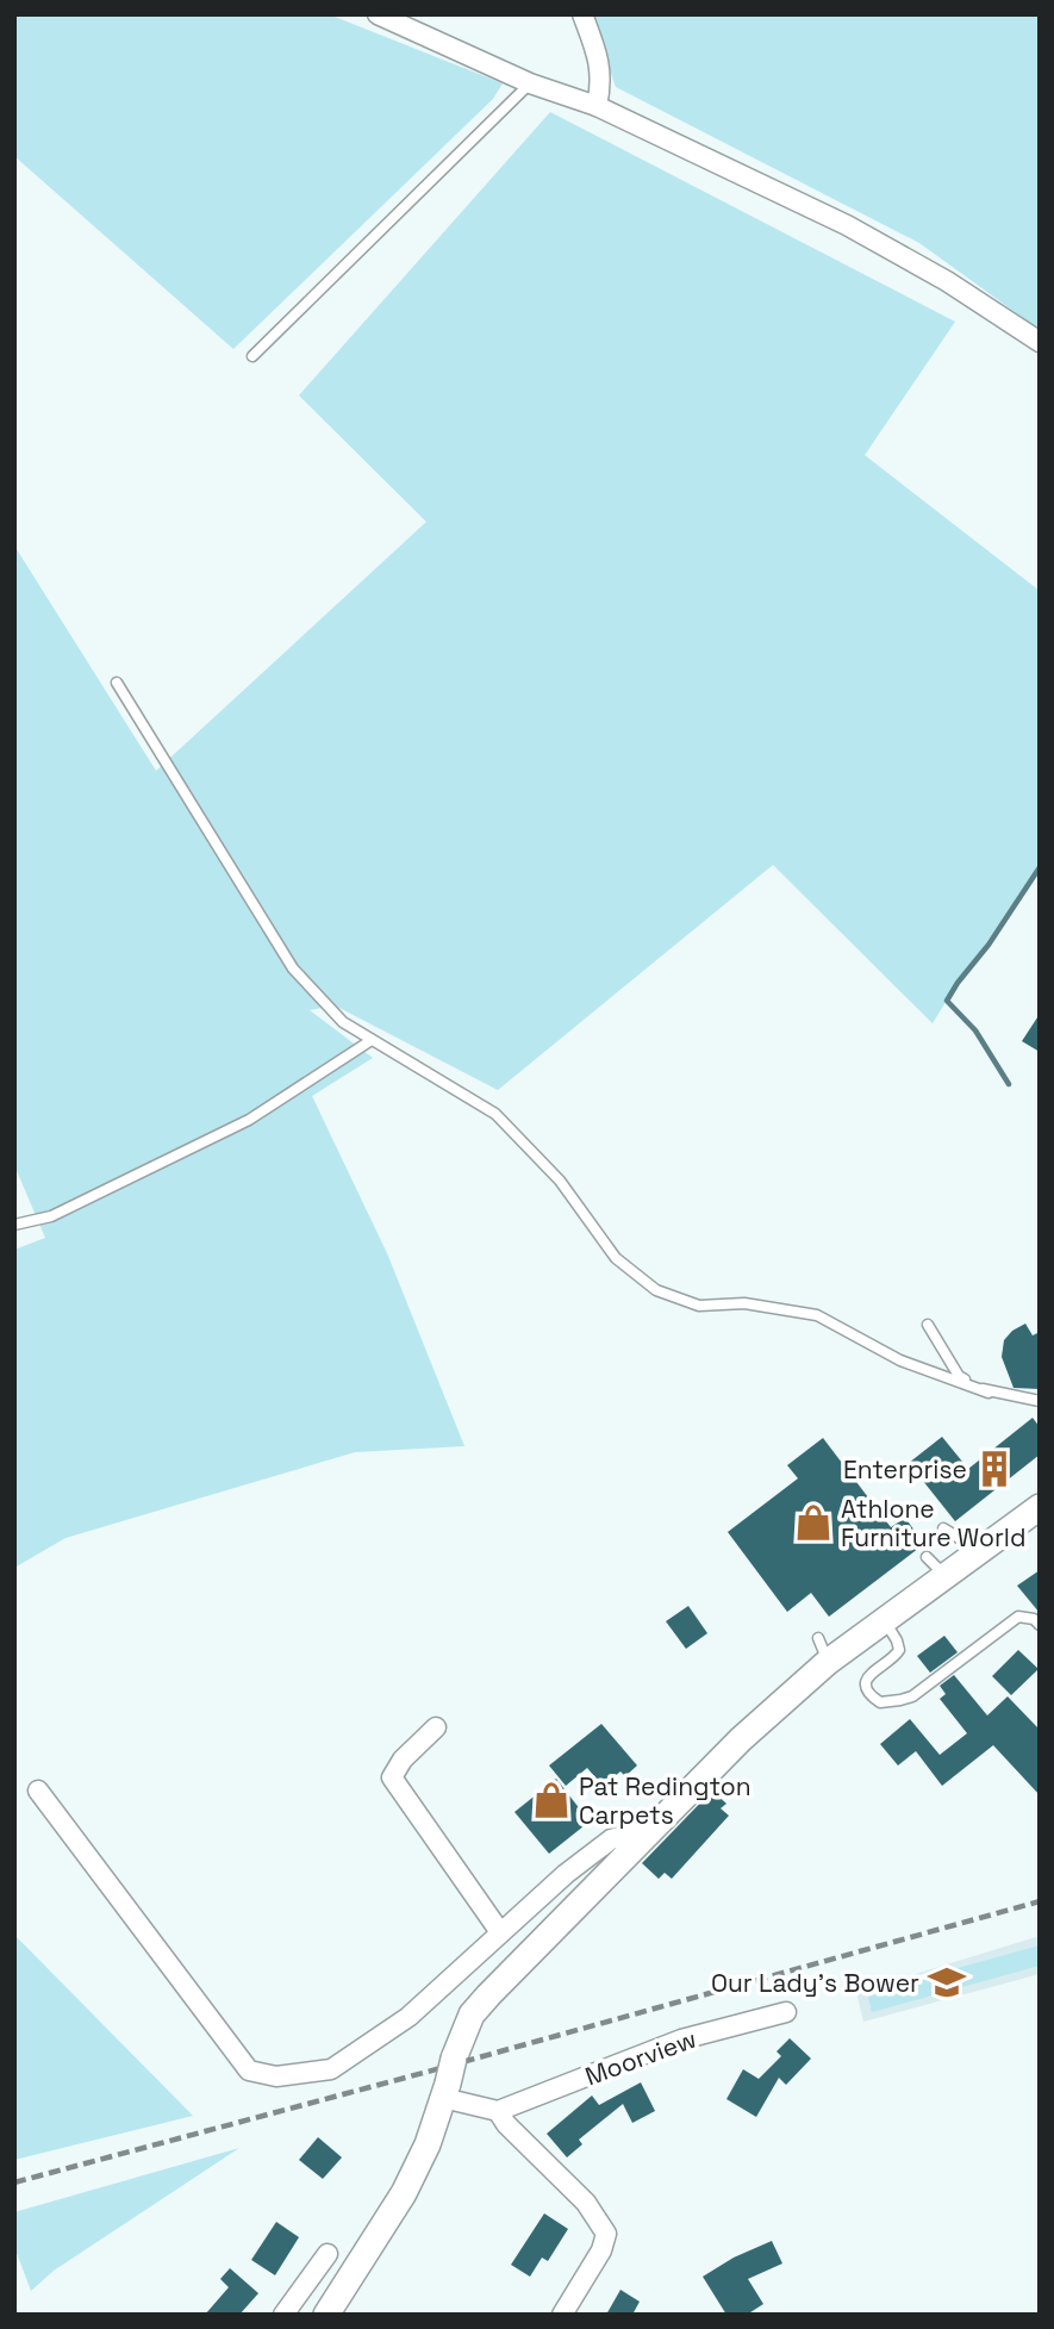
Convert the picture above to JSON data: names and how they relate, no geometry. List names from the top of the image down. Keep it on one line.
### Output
{"streets":{"street":["Moorview"]},"places":{"building":["Enterprise"],"shop":["Athlone Furniture World","Pat Redington Carpets"],"school or university":["Our Lady's Bower"]}}
